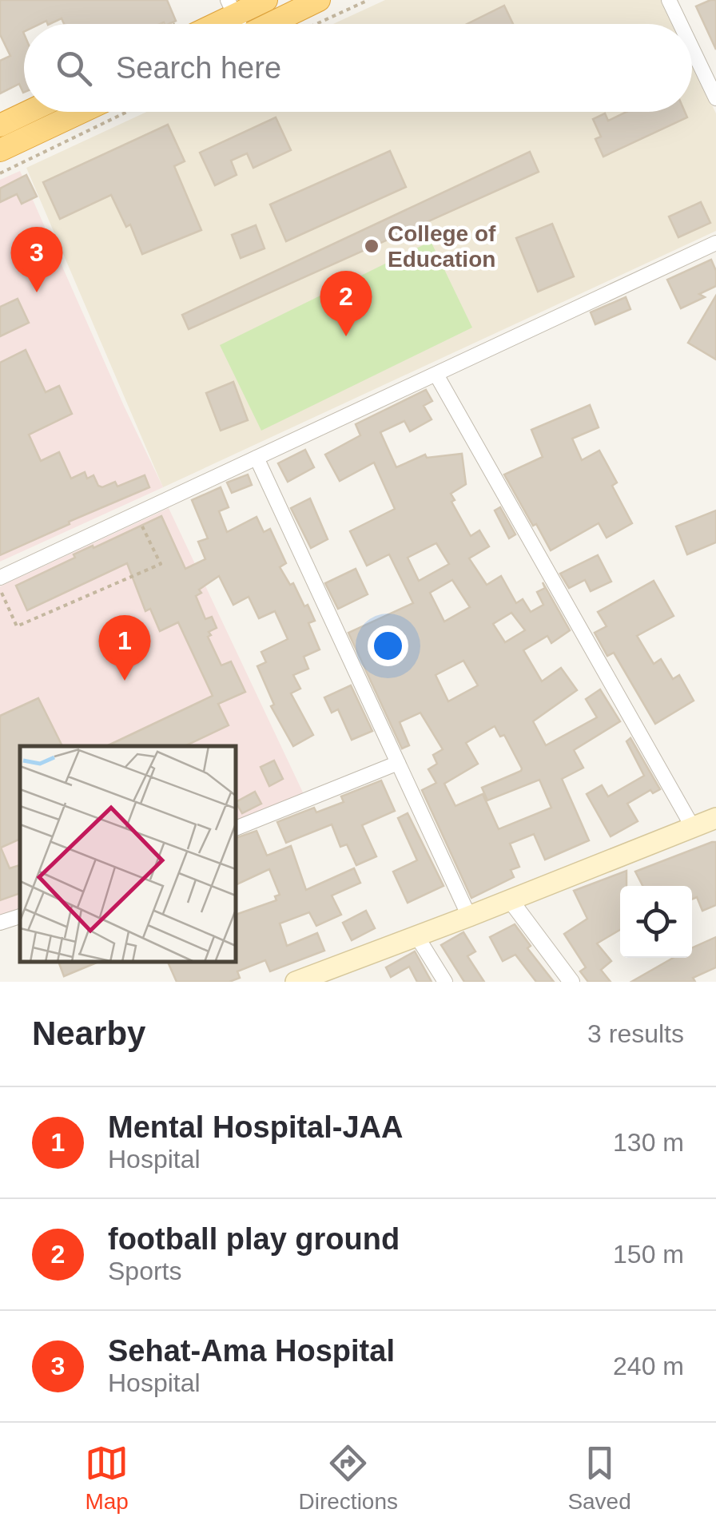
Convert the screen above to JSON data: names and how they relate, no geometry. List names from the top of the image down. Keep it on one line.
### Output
{"places":["College of Education"],"page":{"search":"Search here","pins":["3","2","1"],"heading":["Nearby","3 results"],"list":[{"mark":"1","name":"Mental Hospital-JAA","note":"Hospital","value":"130 m"},{"mark":"2","name":"football play ground","note":"Sports","value":"150 m"},{"mark":"3","name":"Sehat-Ama Hospital","note":"Hospital","value":"240 m"}],"nav":["Map","Directions","Saved"]}}
